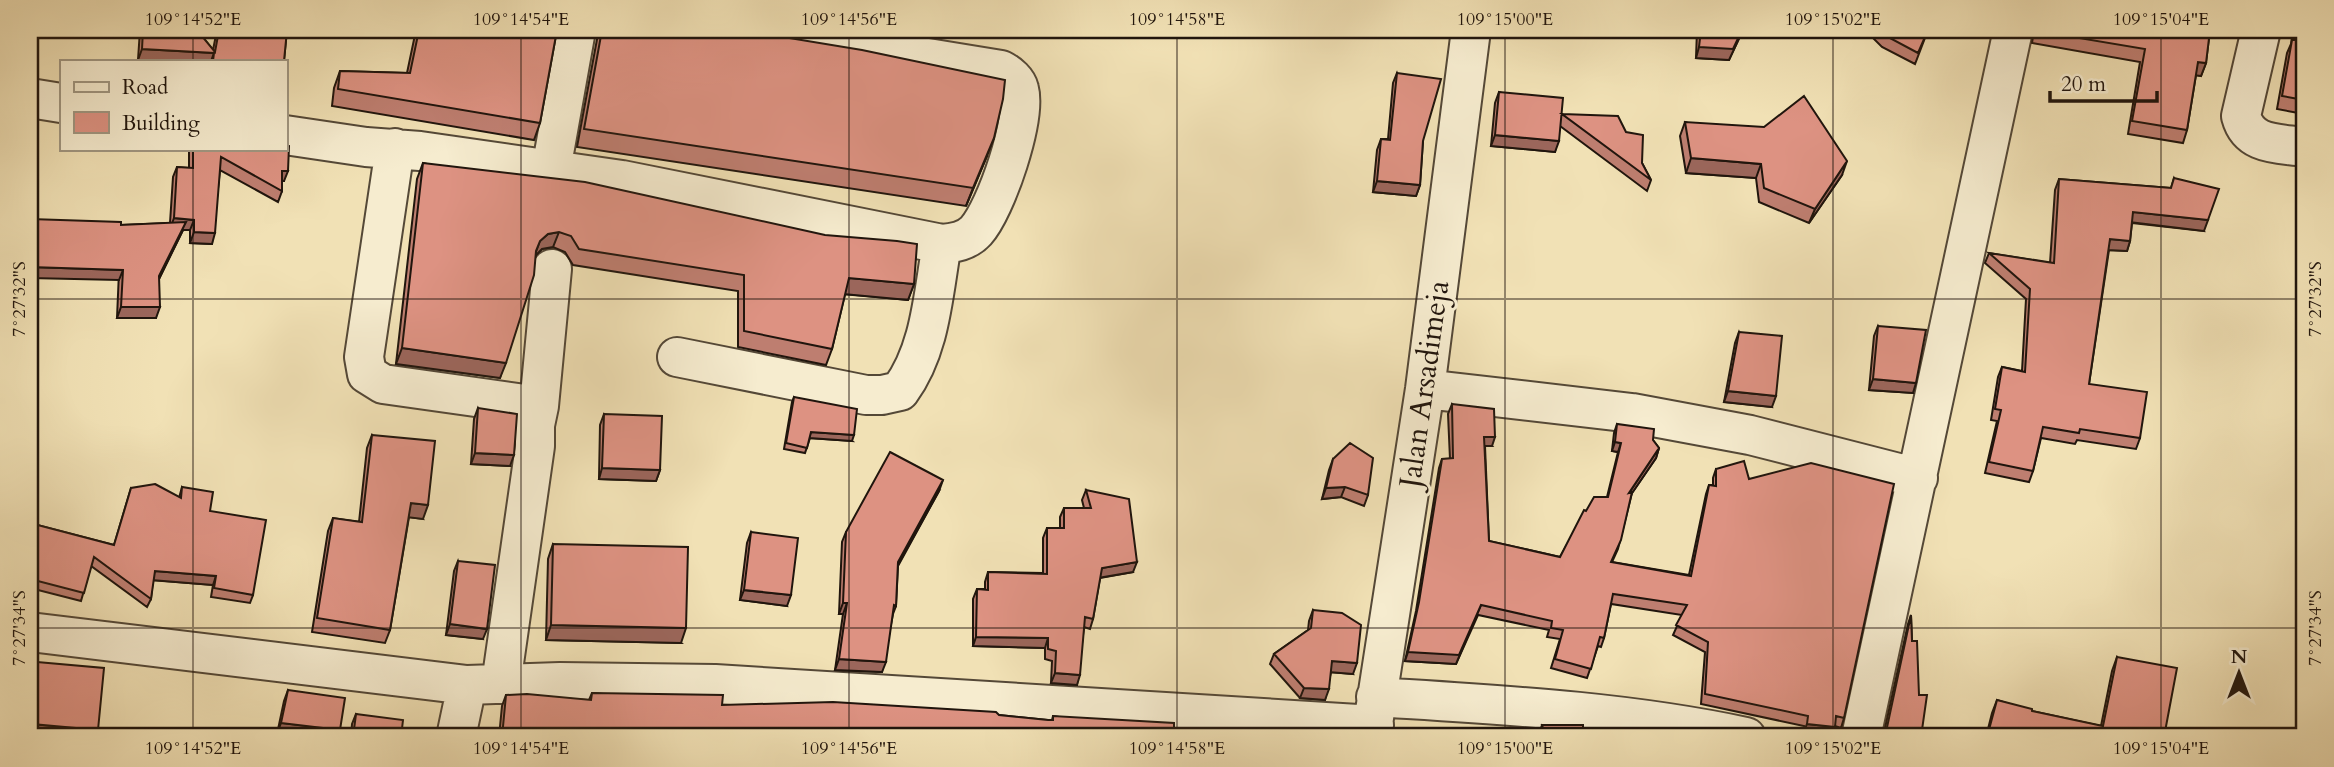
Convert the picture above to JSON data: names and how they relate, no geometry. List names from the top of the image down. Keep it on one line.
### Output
{"streets":{"street":["Jalan Arsadimeja"]},"legend":["Road","Building"],"scale_bar":"20 m","north":"top","coordinates":["109°14'52\"E","109°14'54\"E","109°14'56\"E","109°14'58\"E","109°15'00\"E","109°15'02\"E","109°15'04\"E","7°27'32\"S","7°27'34\"S"]}
